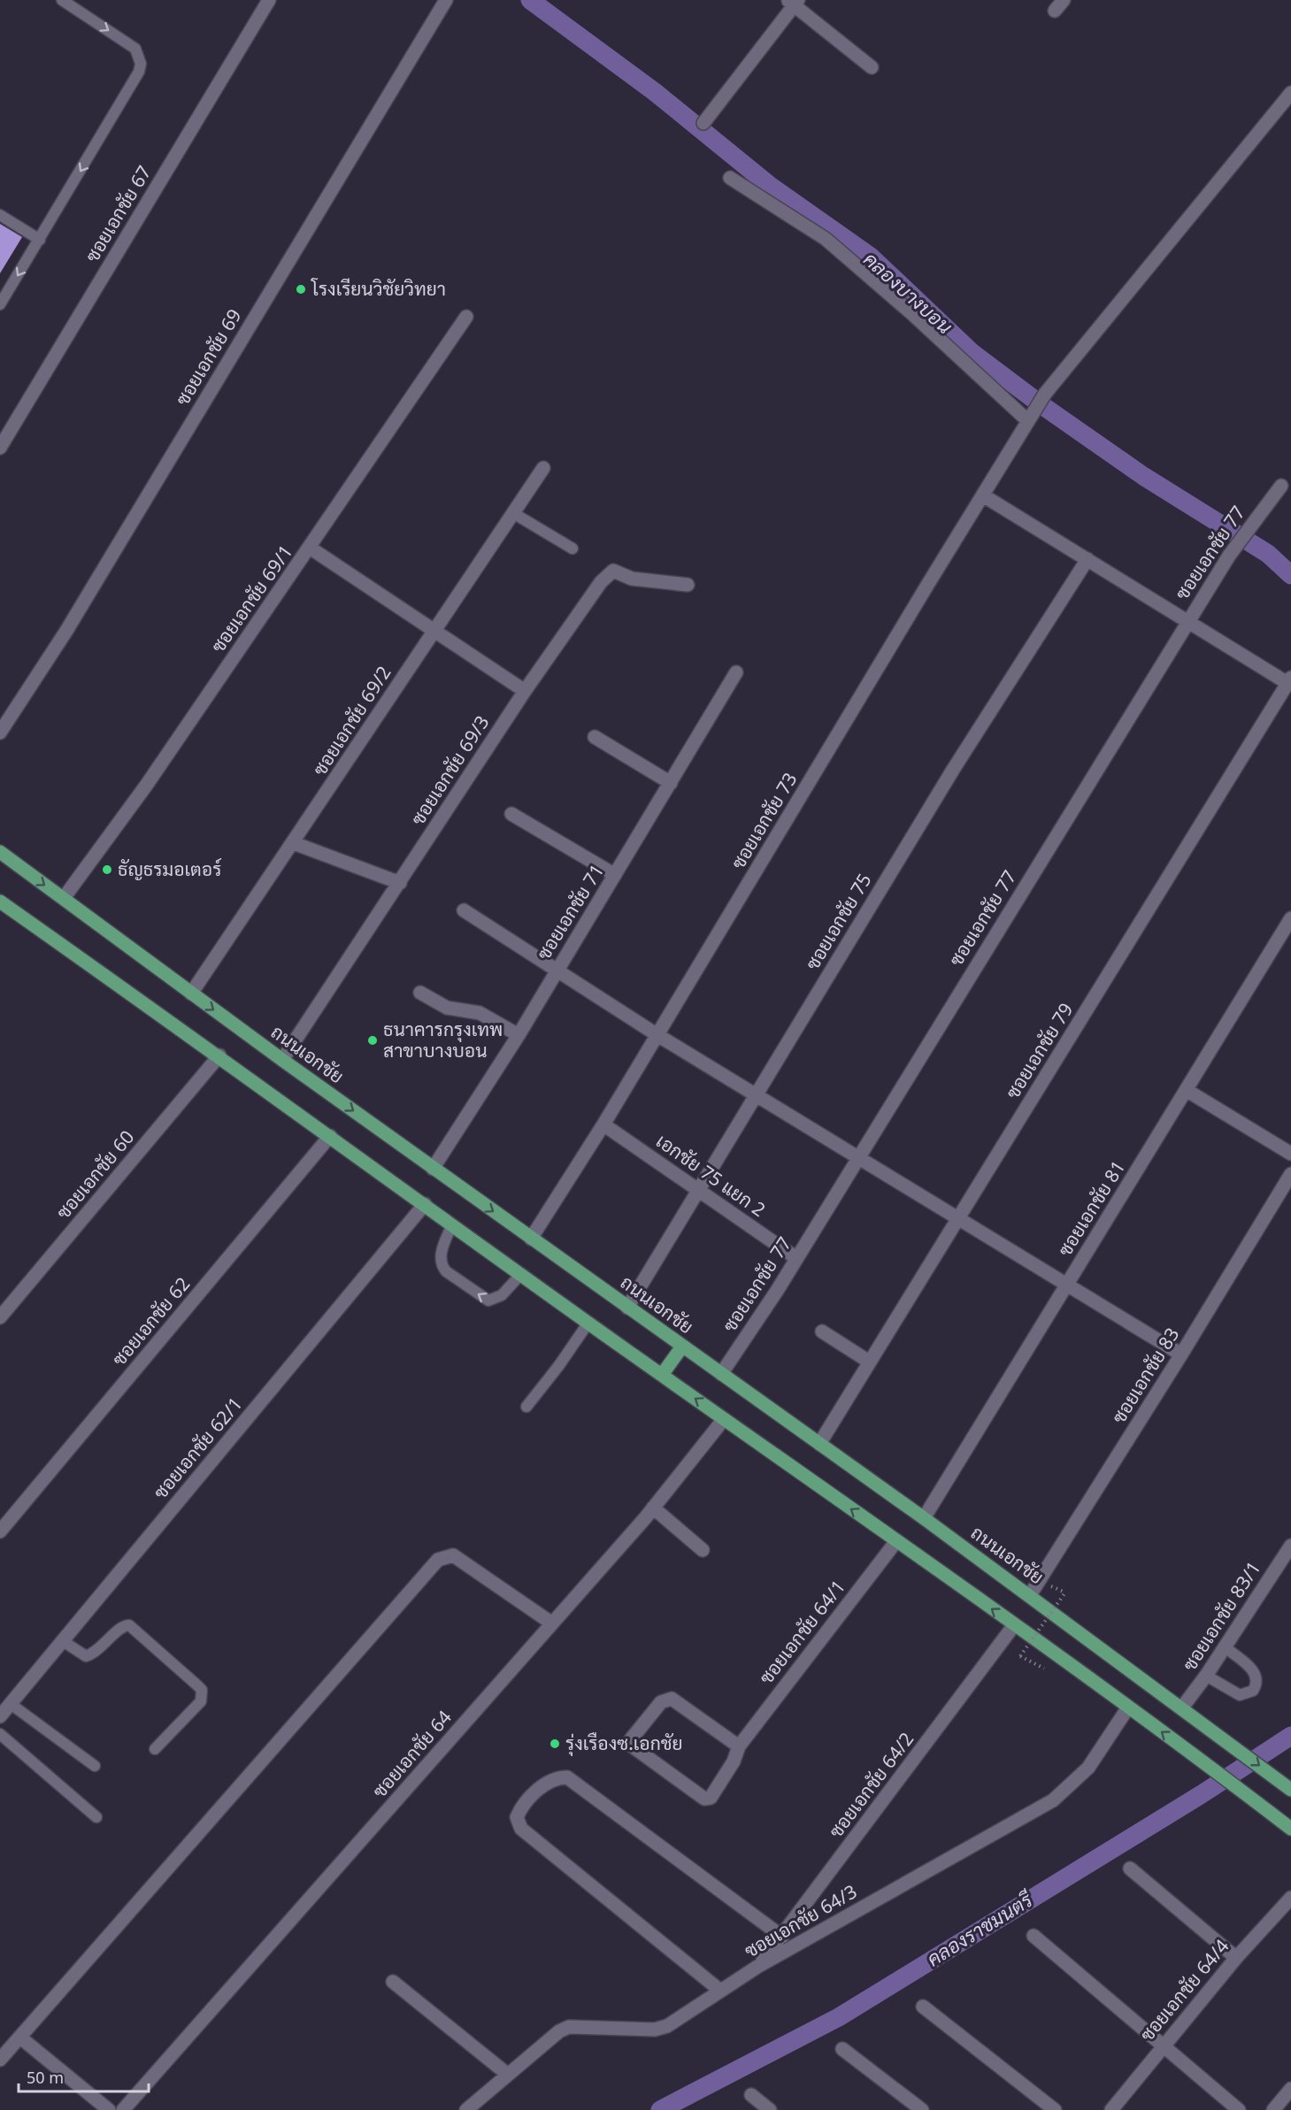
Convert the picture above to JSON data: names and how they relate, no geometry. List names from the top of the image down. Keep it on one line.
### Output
{"streets":{"main road":["ถนนเอกชัย"],"street":["ซอยเอกชัย 67","ซอยเอกชัย 69","ซอยเอกชัย 77","ซอยเอกชัย 69/1","ซอยเอกชัย 69/2","ซอยเอกชัย 69/3","ซอยเอกชัย 73","ซอยเอกชัย 71","ซอยเอกชัย 75","ซอยเอกชัย 79","ซอยเอกชัย 60","เอกชัย 75 แยก 2","ซอยเอกชัย 81","ซอยเอกชัย 62","ซอยเอกชัย 83","ซอยเอกชัย 62/1","ซอยเอกชัย 83/1","ซอยเอกชัย 64/1","ซอยเอกชัย 64","ซอยเอกชัย 64/2","ซอยเอกชัย 64/3","ซอยเอกชัย 64/4"]},"crossings":[["ซอยเอกชัย 77","ถนนเอกชัย"],["ซอยเอกชัย 77","เอกชัย 75 แยก 2"],["ซอยเอกชัย 69/1","ถนนเอกชัย"],["ซอยเอกชัย 69/2","ถนนเอกชัย"],["ซอยเอกชัย 69/3","ถนนเอกชัย"],["ซอยเอกชัย 73","ถนนเอกชัย"],["ซอยเอกชัย 73","เอกชัย 75 แยก 2"],["ซอยเอกชัย 71","ถนนเอกชัย"],["ซอยเอกชัย 75","ถนนเอกชัย"],["ซอยเอกชัย 75","เอกชัย 75 แยก 2"],["ซอยเอกชัย 79","ถนนเอกชัย"],["ถนนเอกชัย","ซอยเอกชัย 81"],["ถนนเอกชัย","ซอยเอกชัย 83"],["ถนนเอกชัย","ซอยเอกชัย 83/1"],["ซอยเอกชัย 64/2","ซอยเอกชัย 64/3"]],"water":["คลองบางบอน","คลองราชมนตรี"],"places":["โรงเรียนวิชัยวิทยา","ธัญธรมอเตอร์","ธนาคารกรุงเทพ สาขาบางบอน","รุ่งเรืองซ.เอกชัย"],"scale_bar":"50 m"}
